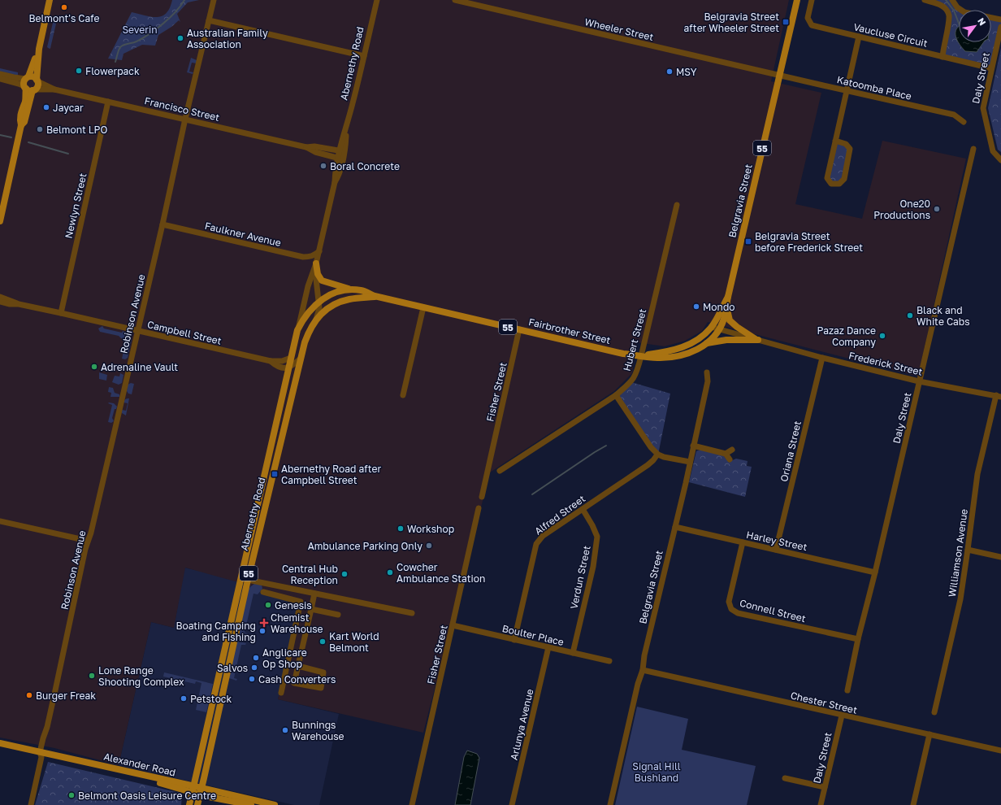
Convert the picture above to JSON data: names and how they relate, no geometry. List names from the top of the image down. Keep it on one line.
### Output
{"streets":{"main road":["Abernethy Road","55","Belgravia Street","Fairbrother Street","Alexander Road"],"street":["Wheeler Street","Vaucluse Circuit","Daly Street","Katoomba Place","Francisco Street","Newlyn Street","Faulkner Avenue","Robinson Avenue","Campbell Street","Hubert Street","Frederick Street","Fisher Street","Oriana Street","Alfred Street","Harley Street","Williamson Avenue","Verdun Street","Connell Street","Boulter Place","Chester Street","Arlunya Avenue"]},"crossings":[["Wheeler Street","Katoomba Place"],["Wheeler Street","Belgravia Street"],["Vaucluse Circuit","Daly Street"],["Abernethy Road","Francisco Street"],["Abernethy Road","Faulkner Avenue"],["Abernethy Road","Fairbrother Street"],["Abernethy Road","Campbell Street"],["Abernethy Road","Alexander Road"],["Daly Street","Frederick Street"],["Daly Street","Harley Street"],["Daly Street","Connell Street"],["Daly Street","Chester Street"],["Katoomba Place","Belgravia Street"],["Francisco Street","Newlyn Street"],["Francisco Street","Robinson Avenue"],["Belgravia Street","Fairbrother Street"],["Belgravia Street","Hubert Street"],["Belgravia Street","Frederick Street"],["Belgravia Street","Harley Street"],["Belgravia Street","Chester Street"],["Newlyn Street","Campbell Street"],["Faulkner Avenue","Robinson Avenue"],["Robinson Avenue","Campbell Street"],["Robinson Avenue","Alexander Road"],["Fairbrother Street","Hubert Street"],["Fairbrother Street","Frederick Street"],["Fairbrother Street","Fisher Street"],["Frederick Street","Oriana Street"],["Frederick Street","Williamson Avenue"],["Fisher Street","Boulter Place"],["Oriana Street","Harley Street"],["Alfred Street","Verdun Street"],["Alfred Street","Boulter Place"],["Harley Street","Connell Street"],["Verdun Street","Boulter Place"],["Boulter Place","Arlunya Avenue"]],"parks":["Severin","Signal Hill Bushland"],"places":{"other":["Belmont's Cafe","Australian Family Association","Flowerpack","MSY","Jaycar","Belmont LPO","Boral Concrete","One20 Productions","Mondo","Black and White Cabs","Pazaz Dance Company","Adrenaline Vault","Workshop","Ambulance Parking Only","Cowcher Ambulance Station","Central Hub Reception","Genesis","Boating Camping and Fishing","Kart World Belmont","Anglicare Op Shop","Salvos","Lone Range Shooting Complex","Cash Converters","Burger Freak","Petstock","Bunnings Warehouse","Belmont Oasis Leisure Centre"],"transit":["Belgravia Street after Wheeler Street","Belgravia Street before Frederick Street","Abernethy Road after Campbell Street"],"health":["Chemist Warehouse"]},"north":"top right"}
